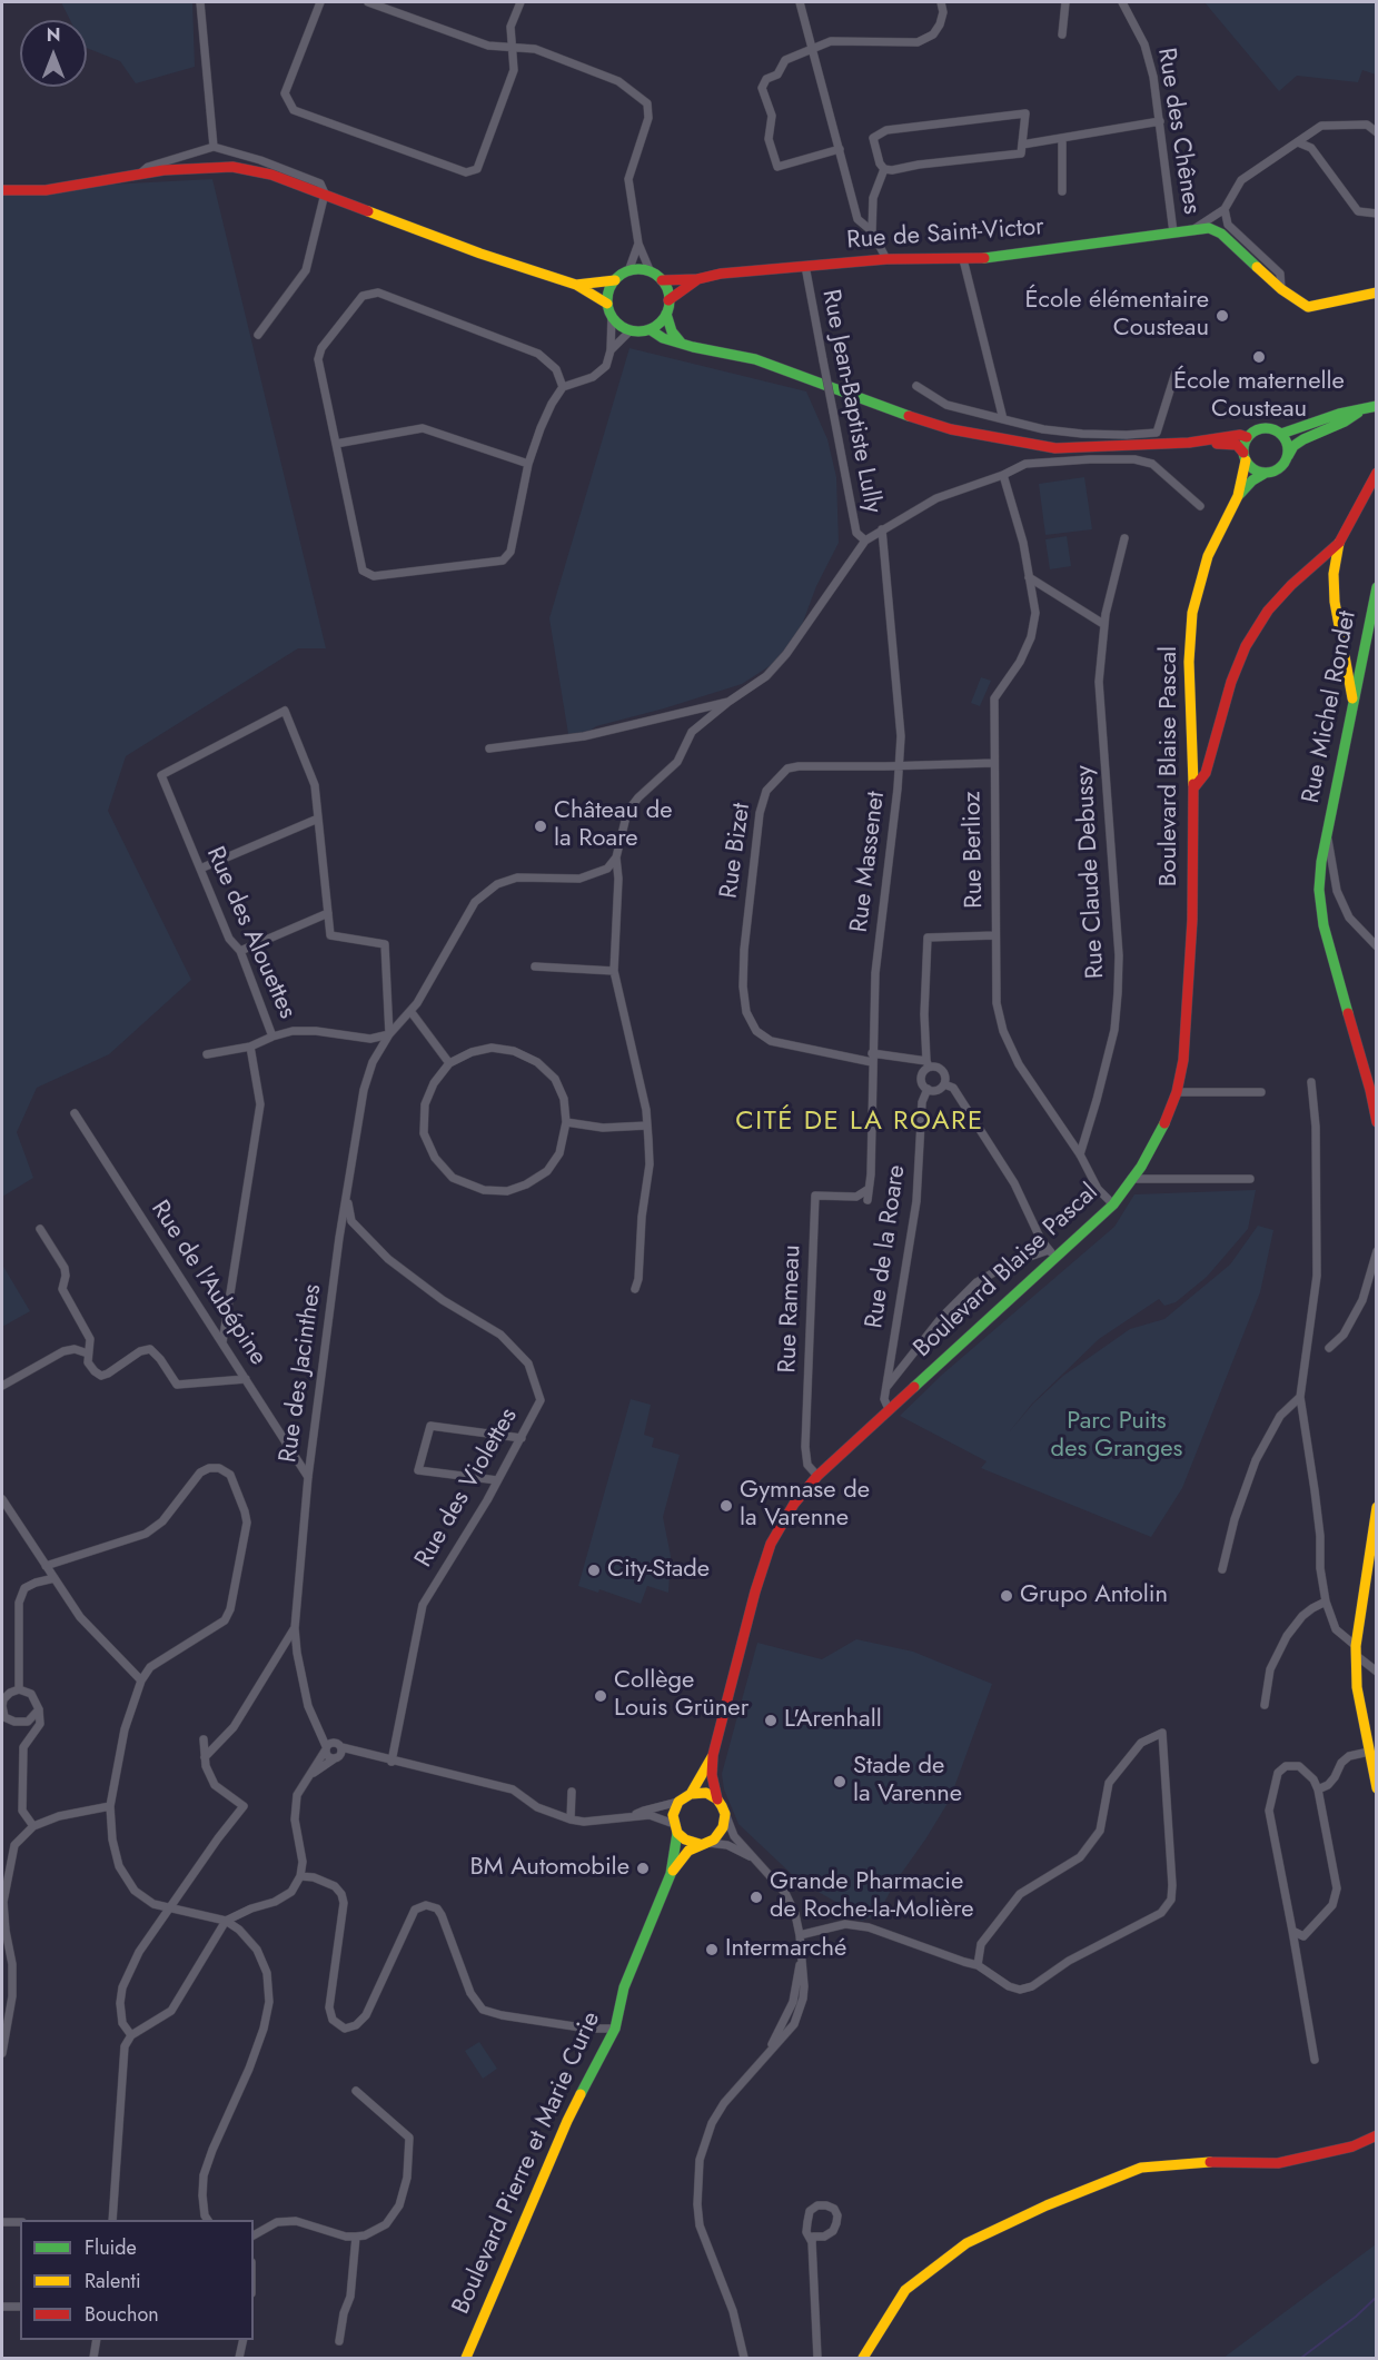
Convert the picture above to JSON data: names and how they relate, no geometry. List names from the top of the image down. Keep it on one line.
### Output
{"streets":{"main road":["Rue de Saint-Victor","Rue Michel Rondet","Boulevard Blaise Pascal","Boulevard Pierre et Marie Curie"],"street":["Rue des Chênes","Rue Jean-Baptiste Lully","Rue Berlioz","Rue Bizet","Rue Massenet","Rue Claude Debussy","Rue des Alouettes","Rue de la Roare","Rue de l'Aubépine","Rue Rameau","Rue des Jacinthes","Rue des Violettes"]},"crossings":[["Rue des Chênes","Rue de Saint-Victor"],["Rue de Saint-Victor","Rue Jean-Baptiste Lully"],["Boulevard Blaise Pascal","Rue Berlioz"],["Boulevard Blaise Pascal","Rue de la Roare"],["Boulevard Blaise Pascal","Rue Rameau"],["Rue Berlioz","Rue Bizet"],["Rue Berlioz","Rue Claude Debussy"],["Rue Berlioz","Rue de la Roare"],["Rue Bizet","Rue Massenet"],["Rue Bizet","Rue de la Roare"],["Rue Massenet","Rue Rameau"],["Rue des Alouettes","Rue des Jacinthes"],["Rue de l'Aubépine","Rue des Jacinthes"],["Rue des Jacinthes","Rue des Violettes"]],"districts":["CITÉ DE LA ROARE"],"parks":["Parc Puits des Granges"],"places":["École élémentaire Cousteau","École maternelle Cousteau","Château de la Roare","Gymnase de la Varenne","City-Stade","Grupo Antolin","Collège Louis Grüner","L'Arenhall","Stade de la Varenne","BM Automobile","Grande Pharmacie de Roche-la-Molière","Intermarché"],"legend":["Fluide","Ralenti","Bouchon"],"north":"top"}
